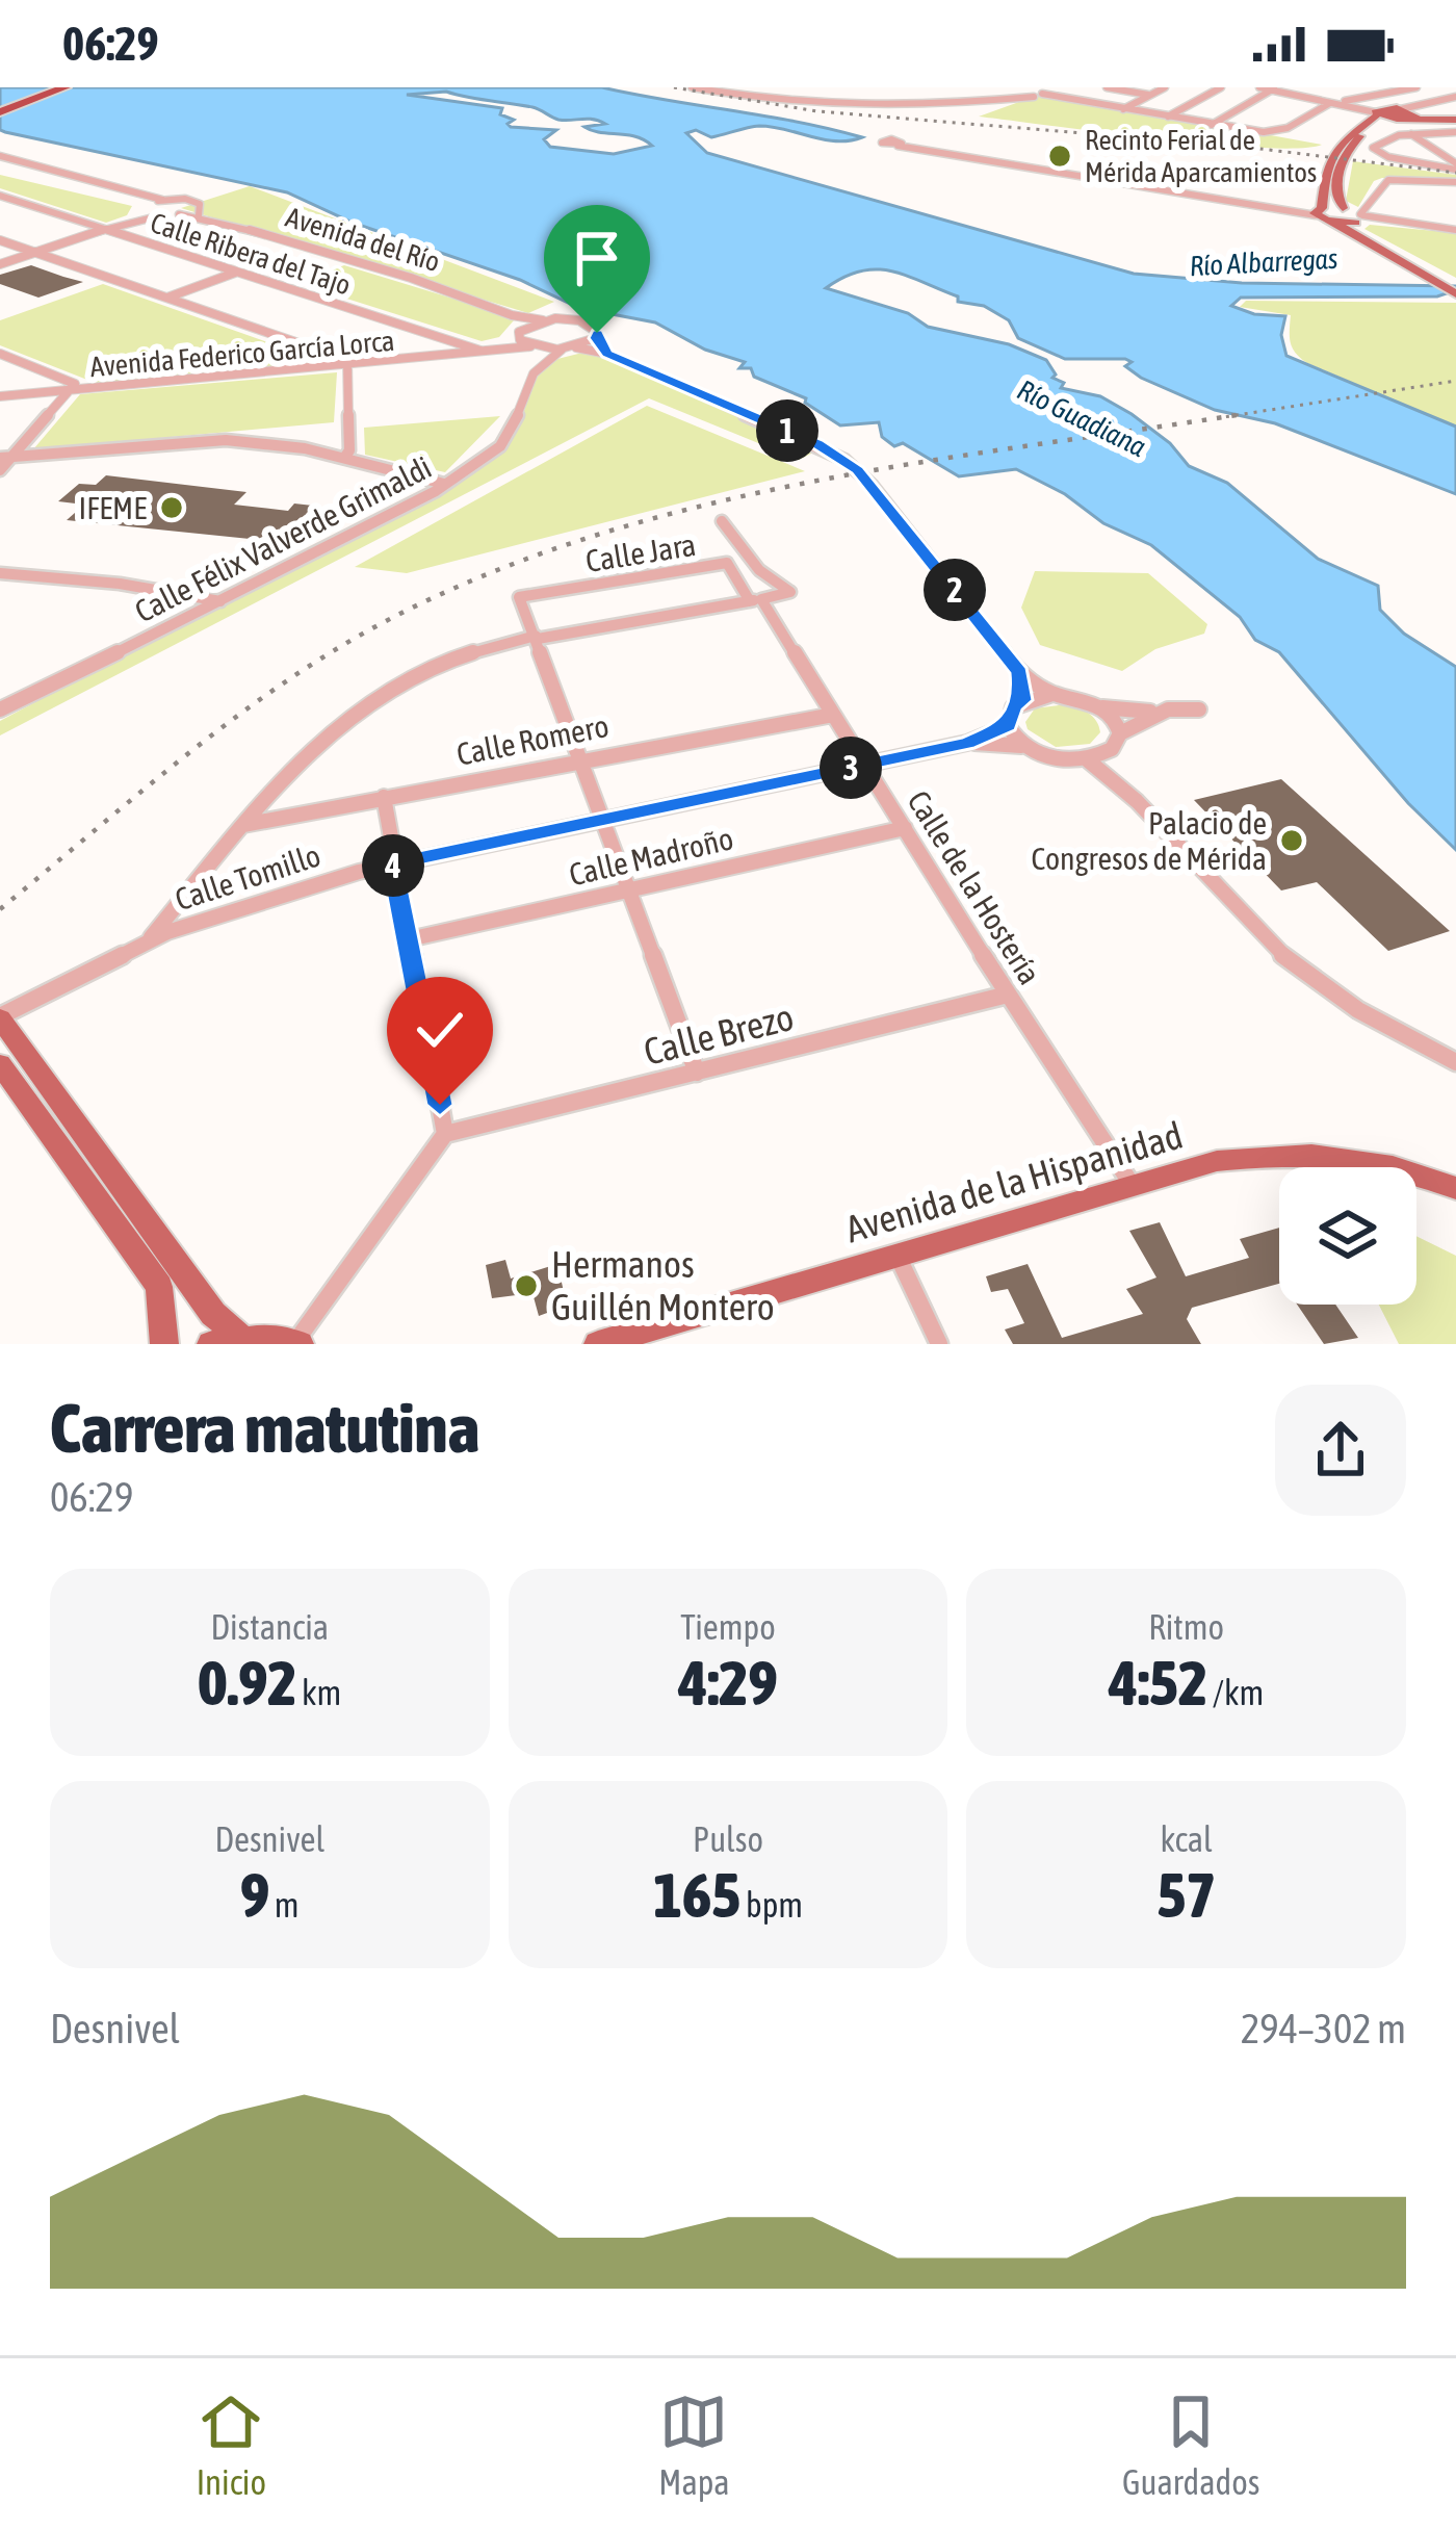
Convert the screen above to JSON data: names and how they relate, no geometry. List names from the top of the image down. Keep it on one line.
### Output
{"streets":{"main road":["Avenida de la Hispanidad"],"street":["Avenida del Río","Calle Ribera del Tajo","Avenida Federico García Lorca","Calle Félix Valverde Grimaldi","Calle Jara","Calle Romero","Calle Madroño","Calle Tomillo","Calle de la Hostería","Calle Brezo"]},"crossings":[["Avenida del Río","Avenida Federico García Lorca"],["Avenida del Río","Calle Félix Valverde Grimaldi"],["Calle Ribera del Tajo","Avenida Federico García Lorca"],["Avenida Federico García Lorca","Calle Félix Valverde Grimaldi"],["Calle Jara","Calle de la Hostería"],["Calle Romero","Calle de la Hostería"],["Calle Madroño","Calle de la Hostería"],["Calle Tomillo","Calle de la Hostería"],["Calle de la Hostería","Calle Brezo"],["Calle de la Hostería","Avenida de la Hispanidad"]],"water":["Río Albarregas","Río Guadiana"],"places":["Recinto Ferial de Mérida Aparcamientos","IFEME","Palacio de Congresos de Mérida","Hermanos Guillén Montero"],"page":{"status":"06:29","pins":["1","2","3","4"],"heading":["Carrera matutina","06:29"],"stats":[["Distancia","0.92 km"],["Tiempo","4:29"],["Ritmo","4:52 /km"],["Desnivel","9 m"],["Pulso","165 bpm"],["kcal","57"]],"chart":["Desnivel","294–302 m"],"tabs":["Inicio","Mapa","Guardados"]}}
